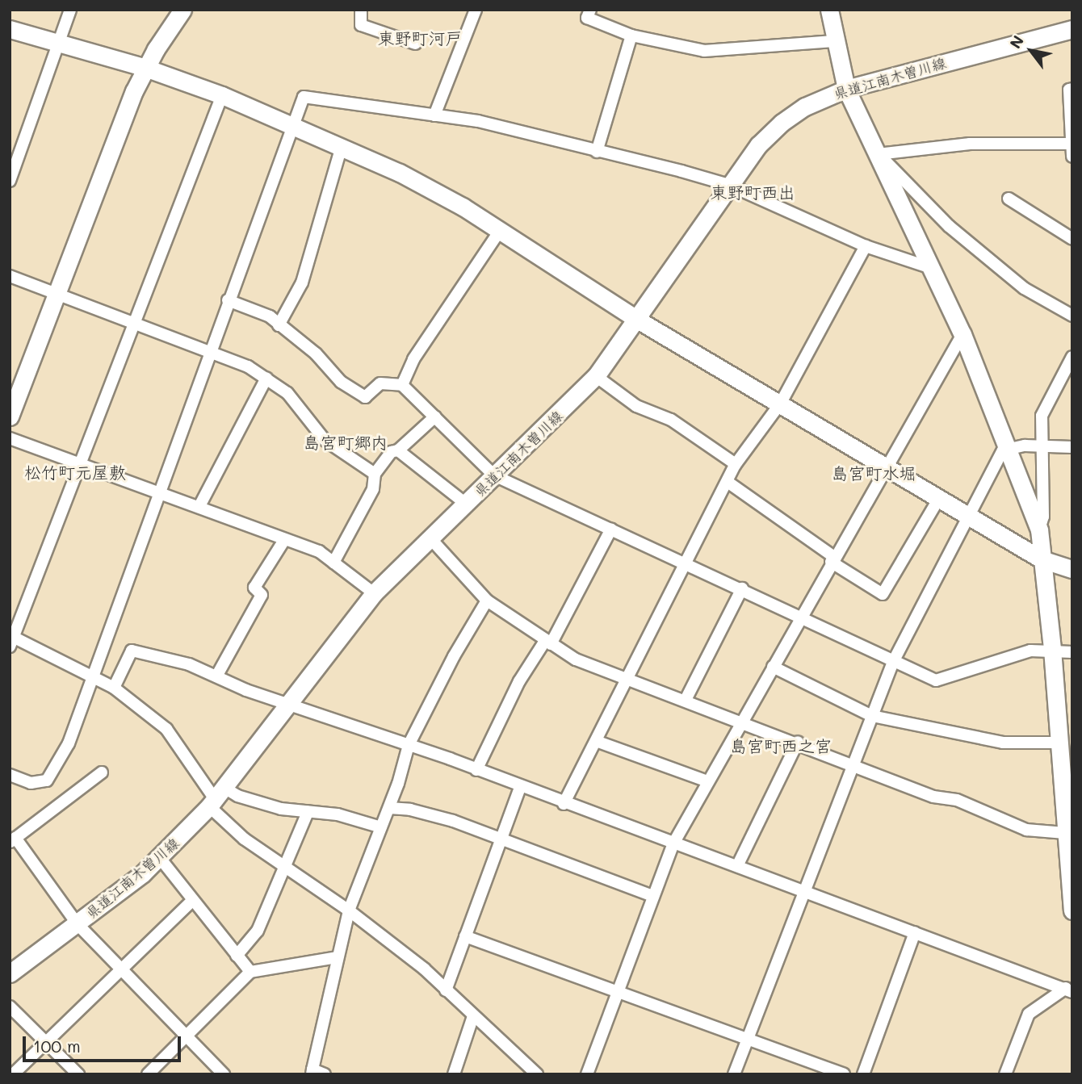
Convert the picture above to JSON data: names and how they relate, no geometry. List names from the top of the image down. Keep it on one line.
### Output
{"streets":{"street":["県道江南木曽川線"]},"districts":["東野町河戸","東野町西出","島宮町郷内","松竹町元屋敷","島宮町水堀","島宮町西之宮"],"scale_bar":"100 m","north":"top left"}
